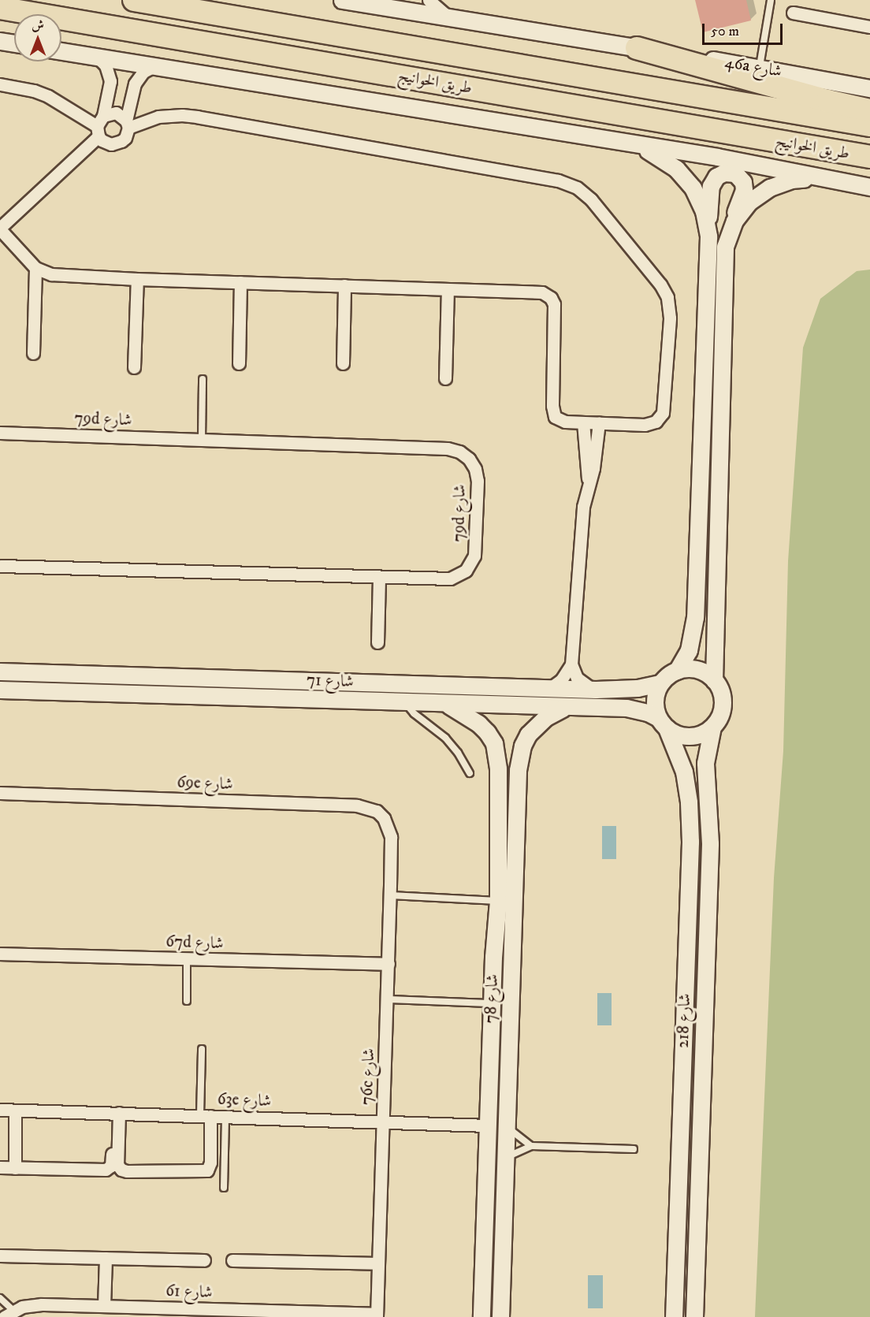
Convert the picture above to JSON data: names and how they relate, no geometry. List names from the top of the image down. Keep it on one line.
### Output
{"streets":{"highway":["طريق الخوانيج"],"street":["46a شارع","79d شارع","شارع 71","69e شارع","67d شارع","شارع 78","شارع 218","76c شارع","63e شارع","شارع 61"]},"crossings":[["شارع 71","شارع 78"],["شارع 71","شارع 218"],["69e شارع","76c شارع"],["67d شارع","76c شارع"],["شارع 78","63e شارع"],["76c شارع","63e شارع"],["76c شارع","شارع 61"]],"scale_bar":"50 m","north":"top"}
